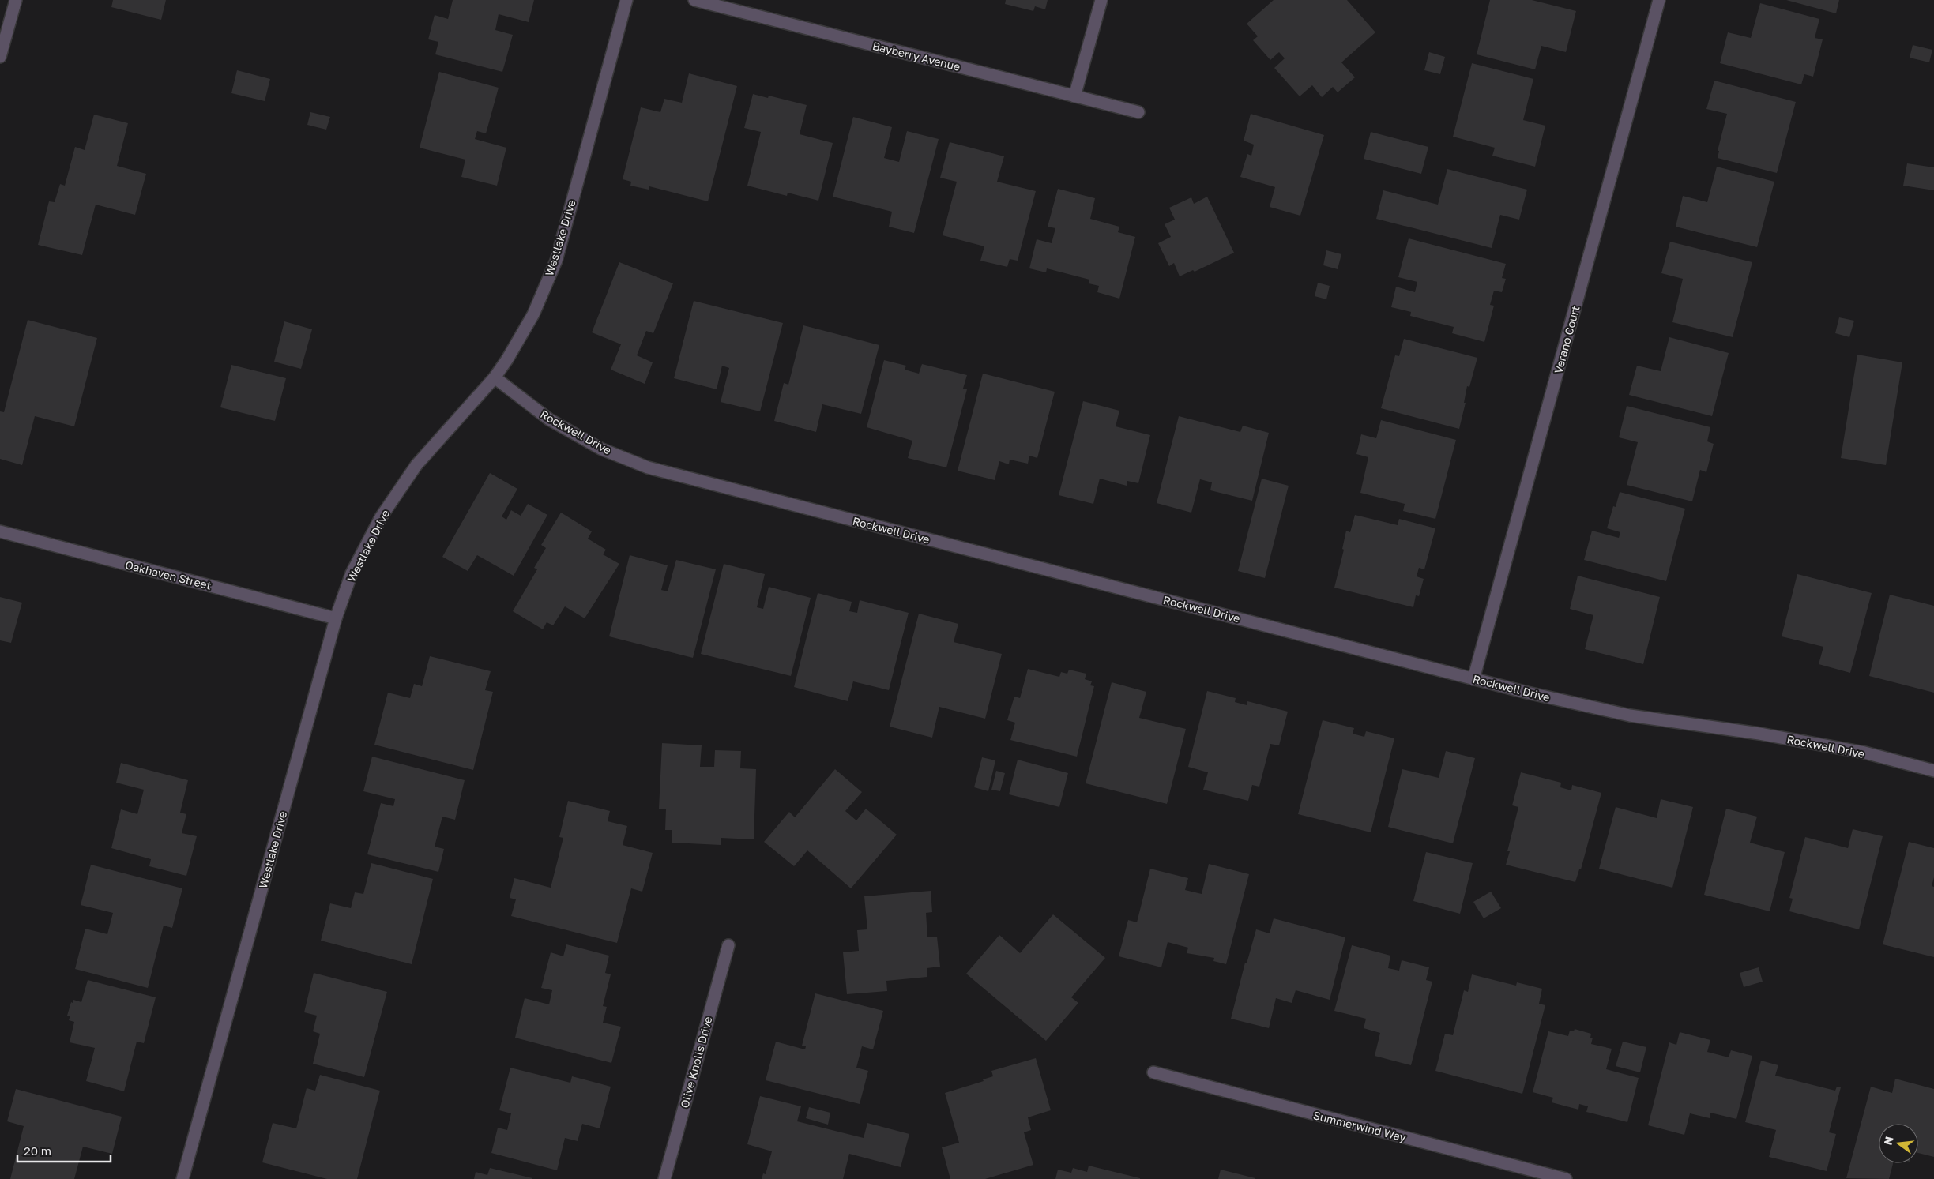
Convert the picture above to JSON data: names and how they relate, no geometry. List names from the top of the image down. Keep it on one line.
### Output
{"streets":{"street":["Bayberry Avenue","Westlake Drive","Verano Court","Rockwell Drive","Oakhaven Street","Olive Knolls Drive","Summerwind Way"]},"crossings":[["Westlake Drive","Rockwell Drive"],["Westlake Drive","Oakhaven Street"],["Verano Court","Rockwell Drive"]],"scale_bar":"20 m","north":"left"}
